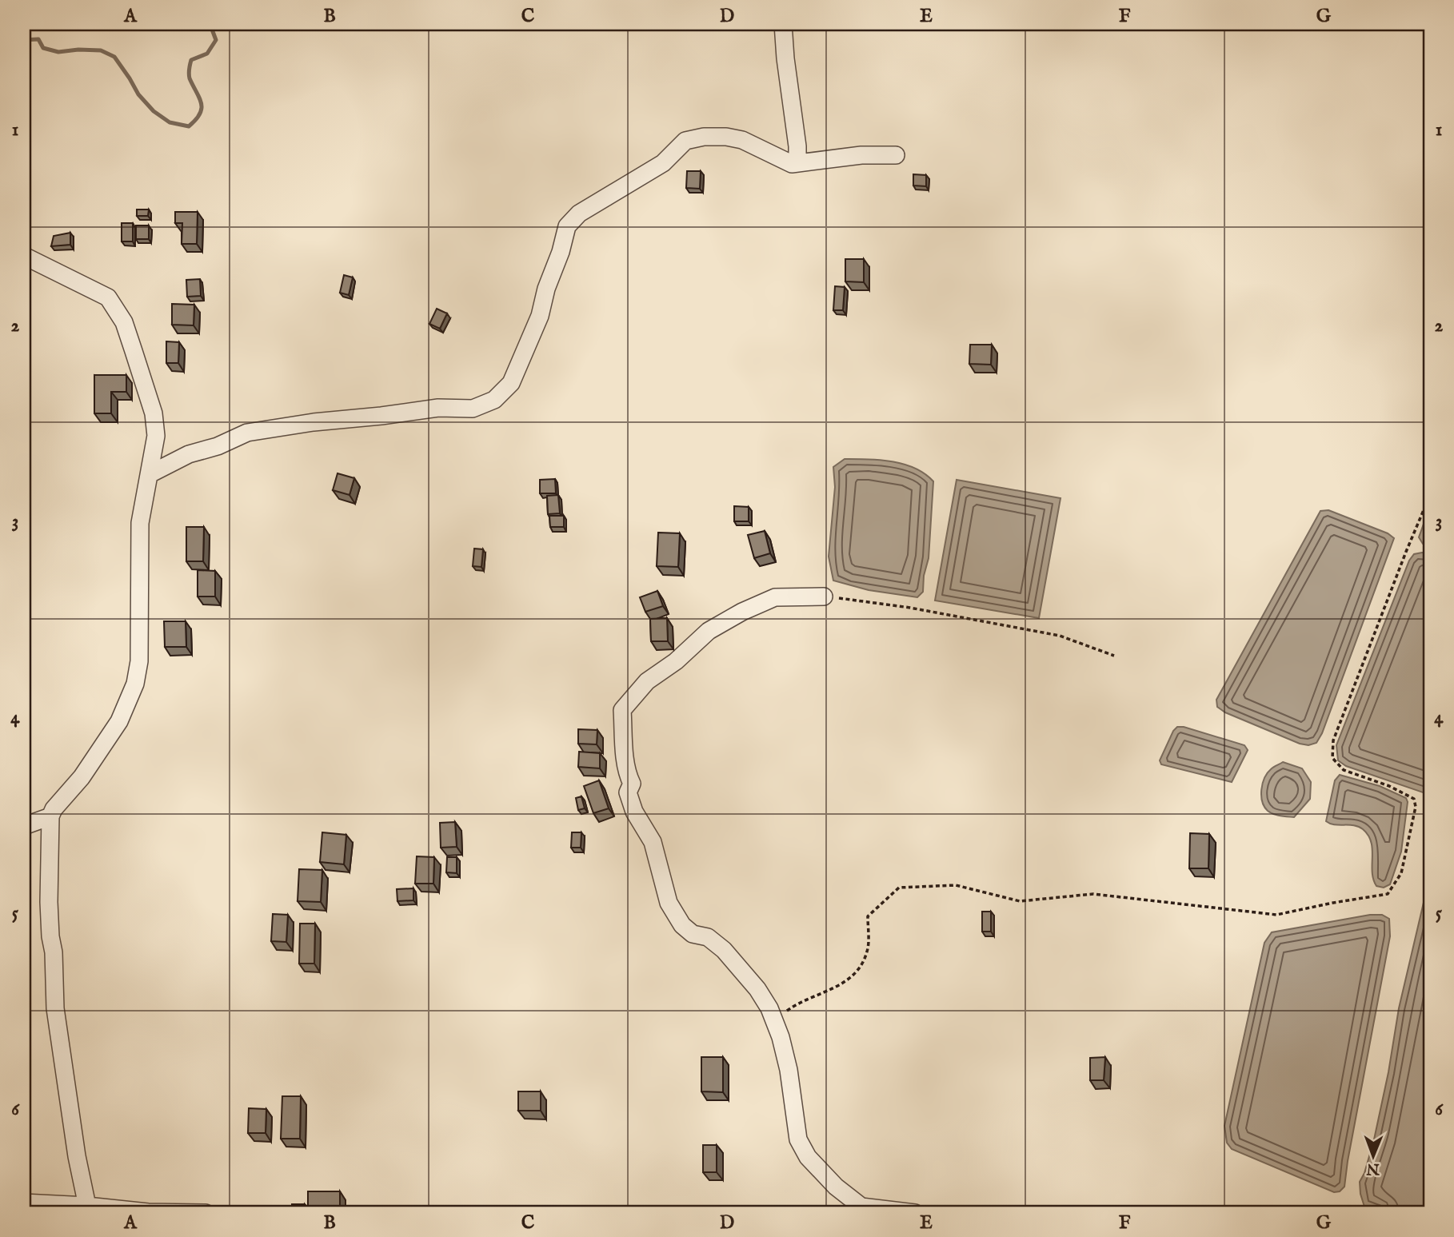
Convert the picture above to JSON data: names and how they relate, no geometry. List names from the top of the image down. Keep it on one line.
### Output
{"north":"bottom","grid":{"columns":["A","B","C","D","E","F","G"],"rows":["1","2","3","4","5","6"]}}
